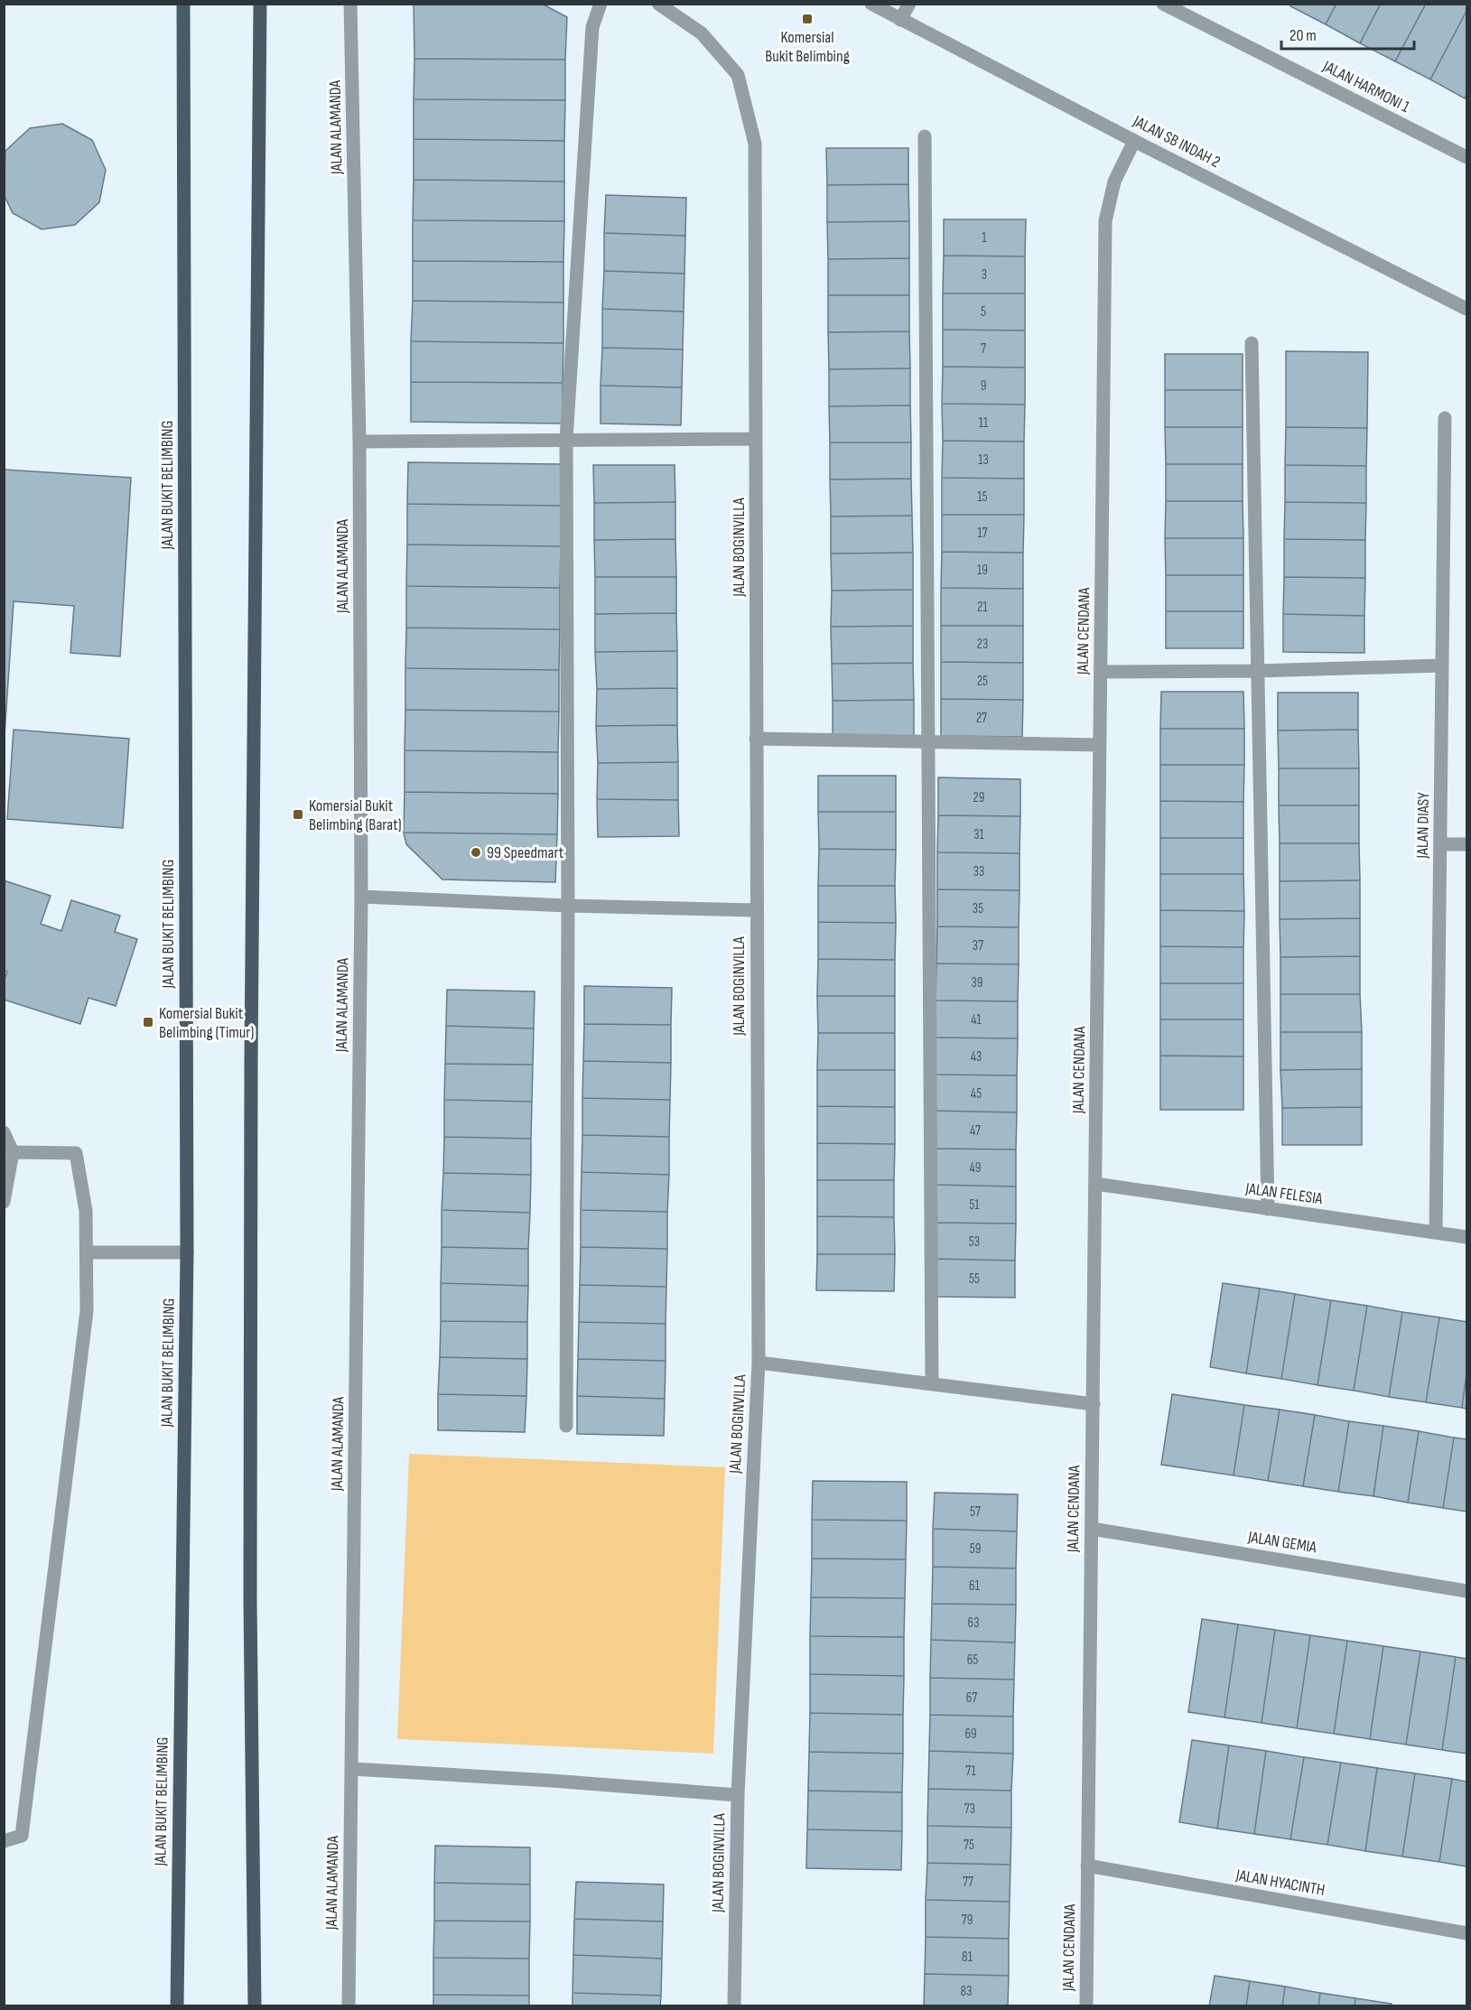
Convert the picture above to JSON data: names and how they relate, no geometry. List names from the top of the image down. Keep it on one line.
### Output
{"streets":{"main road":["JALAN BUKIT BELIMBING"],"street":["JALAN HARMONI 1","JALAN ALAMANDA","JALAN SB INDAH 2","JALAN BOGINVILLA","JALAN CENDANA","JALAN DIASY","JALAN FELESIA","JALAN GEMIA","JALAN HYACINTH"]},"crossings":[["JALAN SB INDAH 2","JALAN CENDANA"],["JALAN CENDANA","JALAN FELESIA"],["JALAN CENDANA","JALAN GEMIA"],["JALAN CENDANA","JALAN HYACINTH"],["JALAN DIASY","JALAN FELESIA"]],"places":{"transit":["Komersial Bukit Belimbing","Komersial Bukit Belimbing (Barat)","Komersial Bukit Belimbing (Timur)"],"other":["99 Speedmart"]},"house_numbers":["1","3","5","7","9","11","13","15","17","19","21","23","25","27","29","31","33","35","37","39","41","43","45","47","49","51","53","55","57","59","61","63","65","67","69","71","73","75","77","79","81","83"],"scale_bar":"20 m"}
